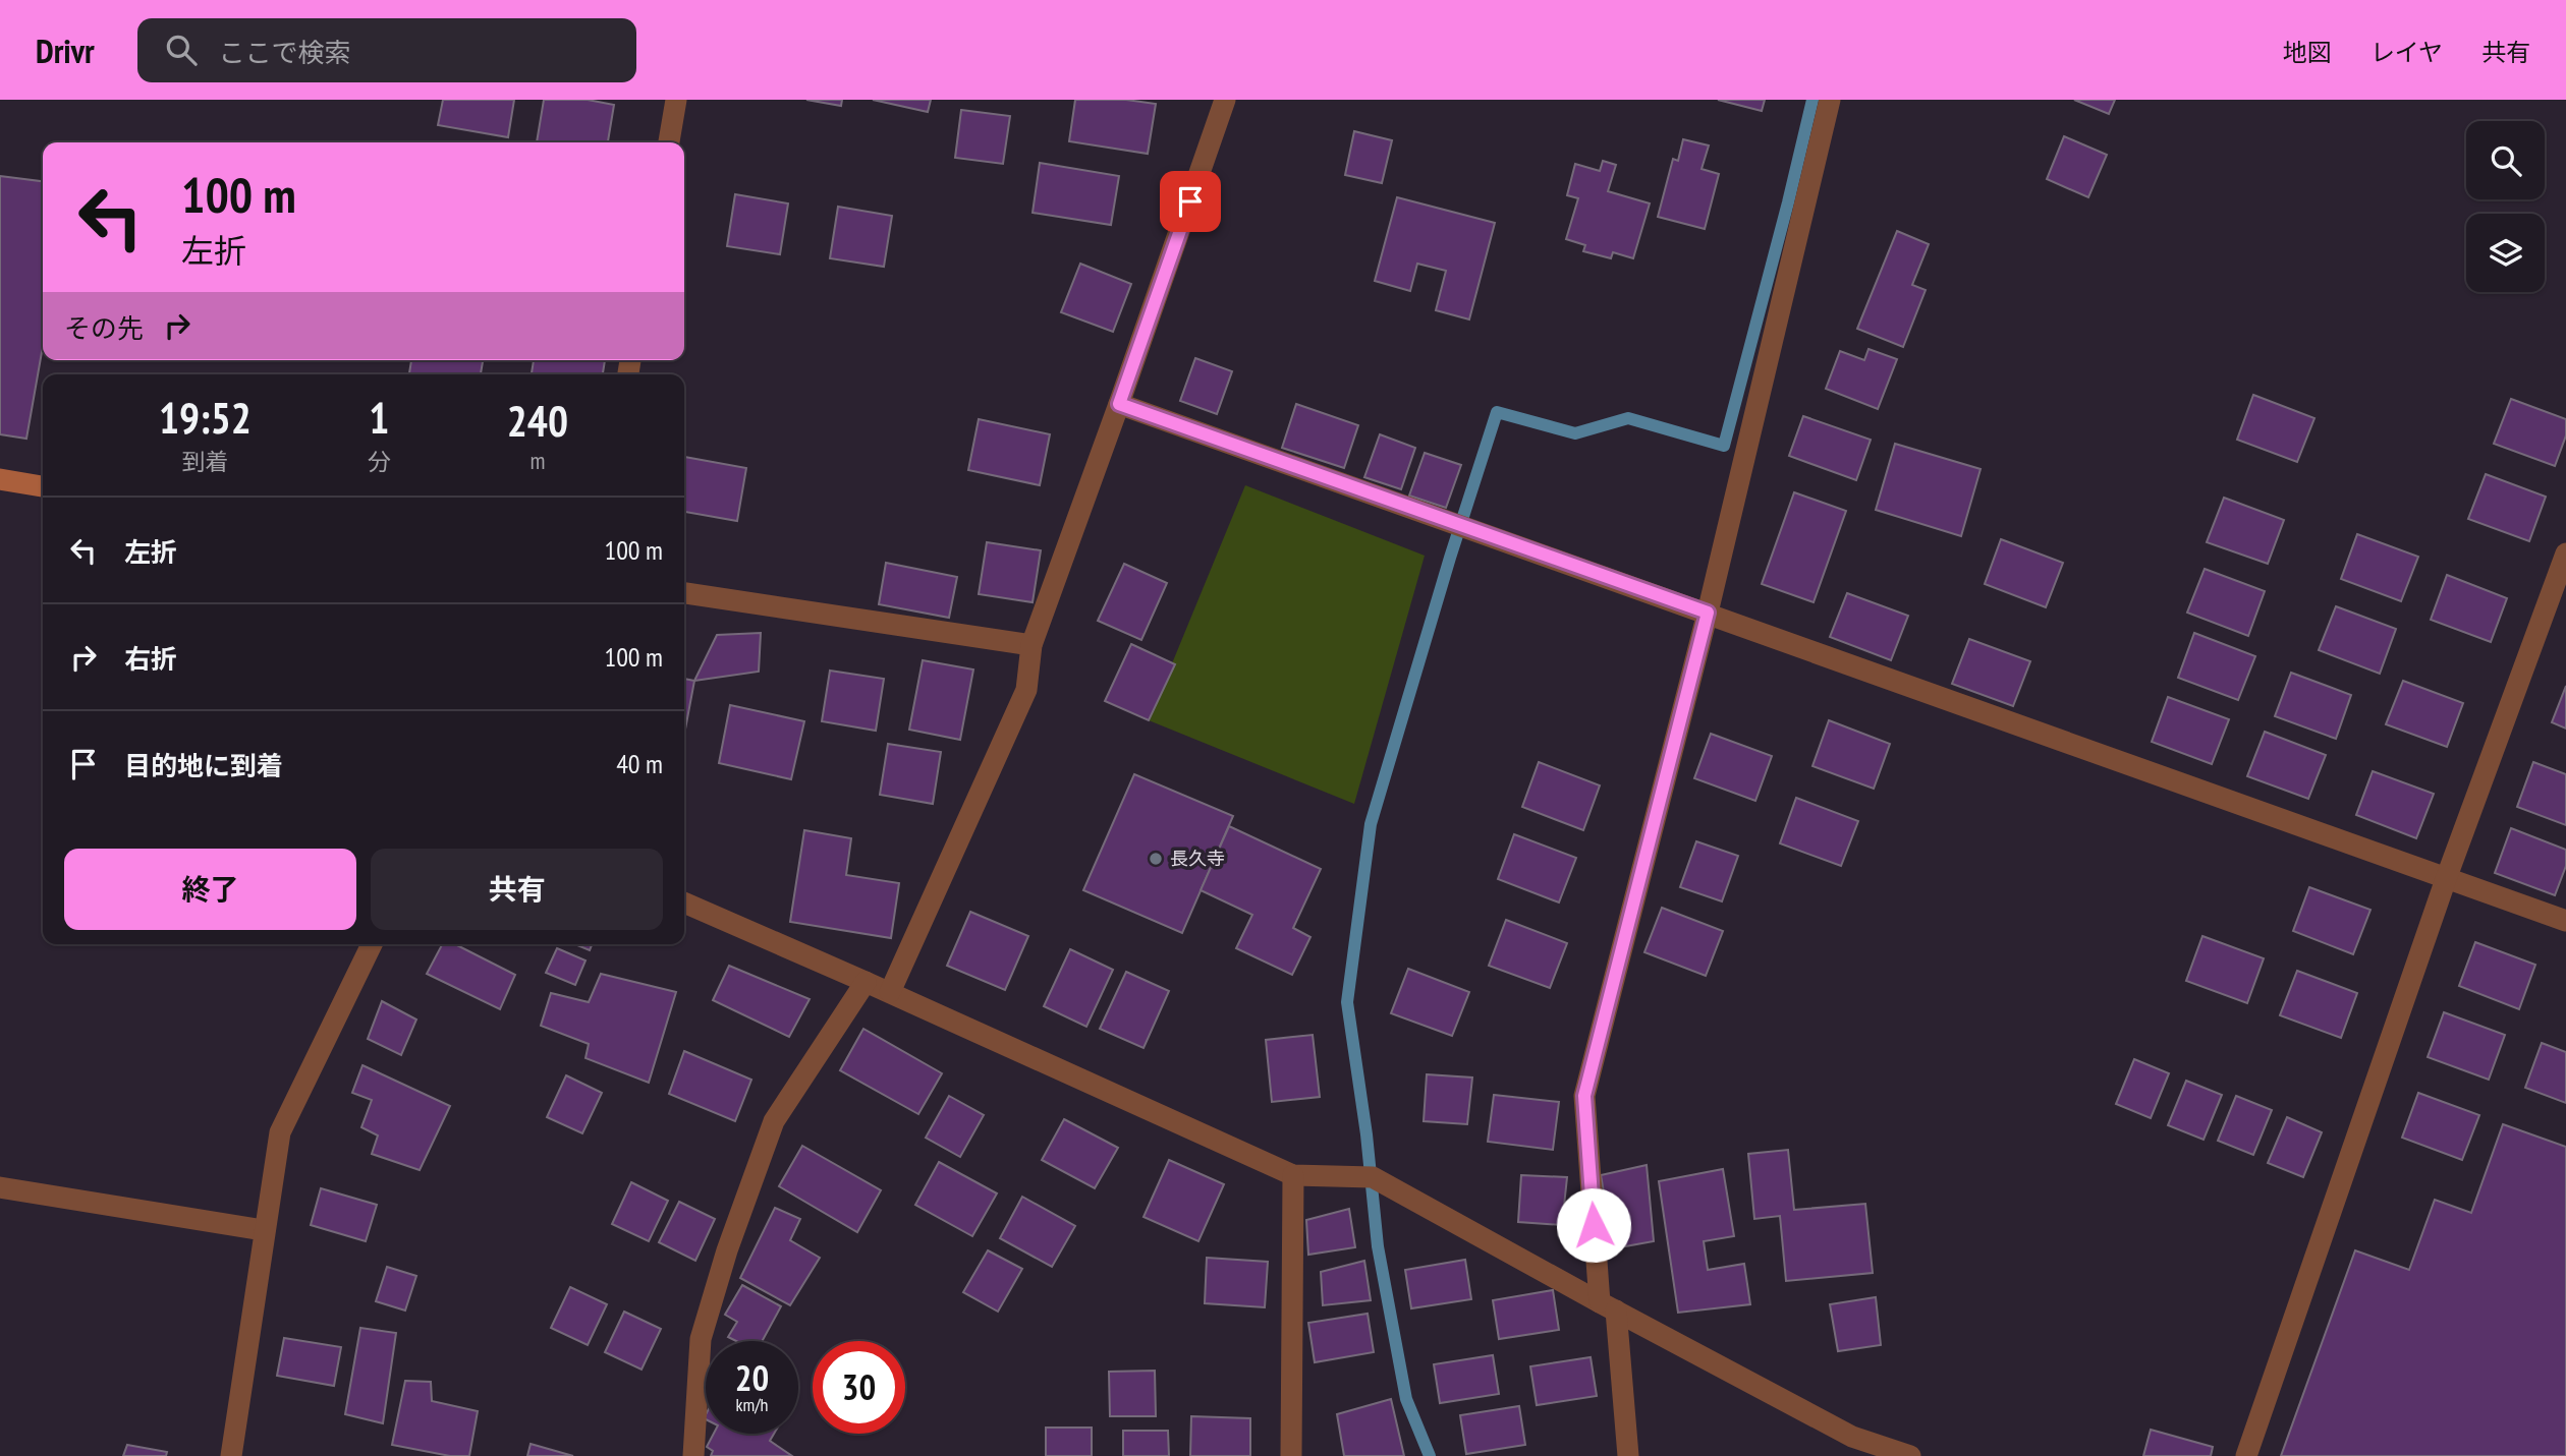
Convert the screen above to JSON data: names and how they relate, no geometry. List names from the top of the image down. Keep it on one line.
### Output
{"places":["長久寺"],"page":{"header":"Drivr","search":"ここで検索","nav":["地図","レイヤ","共有"],"turn":["100 m","左折"],"then":"その先","eta":["19:52","到着","1","分","240","m"],"list":[{"name":"左折","value":"100 m"},{"name":"右折","value":"100 m"},{"name":"目的地に到着","value":"40 m"}],"buttons":["終了","共有"],"speed":"20 km/h","limit":"30"}}
